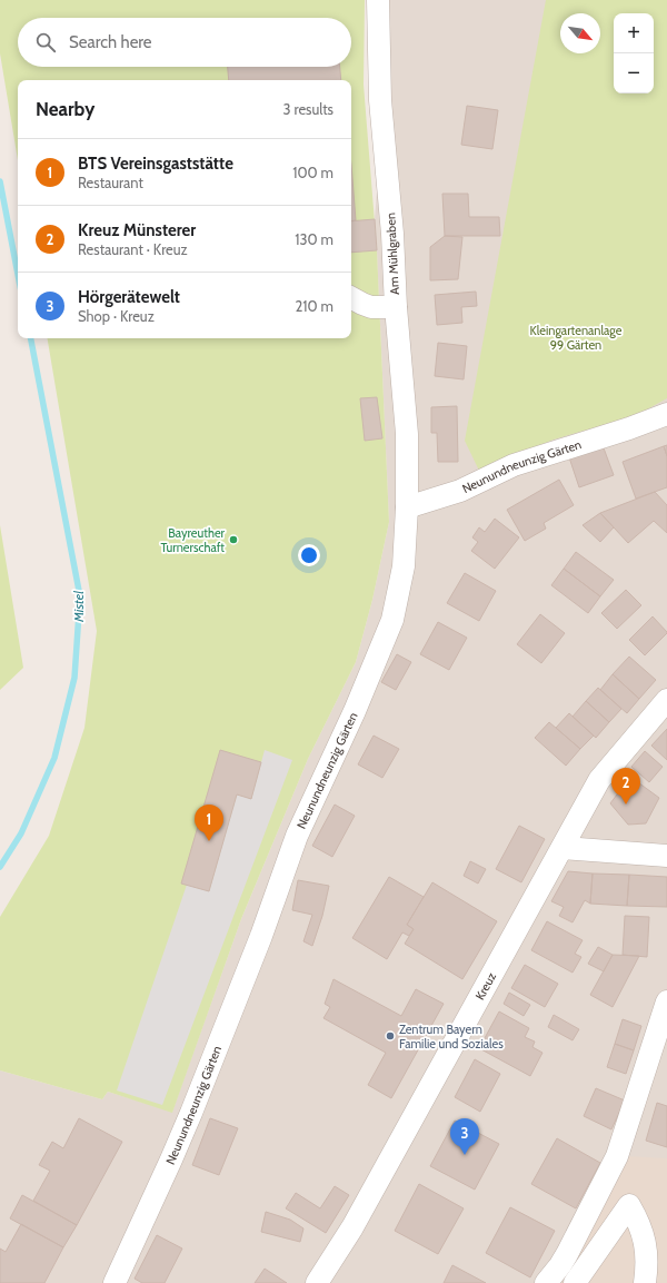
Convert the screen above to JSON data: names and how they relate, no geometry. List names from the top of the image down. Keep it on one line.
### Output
{"streets":{"street":["Am Mühlgraben","Neunundneunzig Gärten","Kreuz"]},"crossings":[["Am Mühlgraben","Neunundneunzig Gärten"]],"water":["Mistel"],"parks":["Kleingartenanlage 99 Gärten"],"places":["Bayreuther Turnerschaft","Zentrum Bayern Familie und Soziales"],"north":"bottom right","page":{"map_buttons":["+","−"],"search":"Search here","heading":["Nearby","3 results"],"list":[{"mark":"1","name":"BTS Vereinsgaststätte","note":"Restaurant","value":"100 m"},{"mark":"2","name":"Kreuz Münsterer","note":"Restaurant · Kreuz","value":"130 m"},{"mark":"3","name":"Hörgerätewelt","note":"Shop · Kreuz","value":"210 m"}],"pins":["2","1","3"]}}
